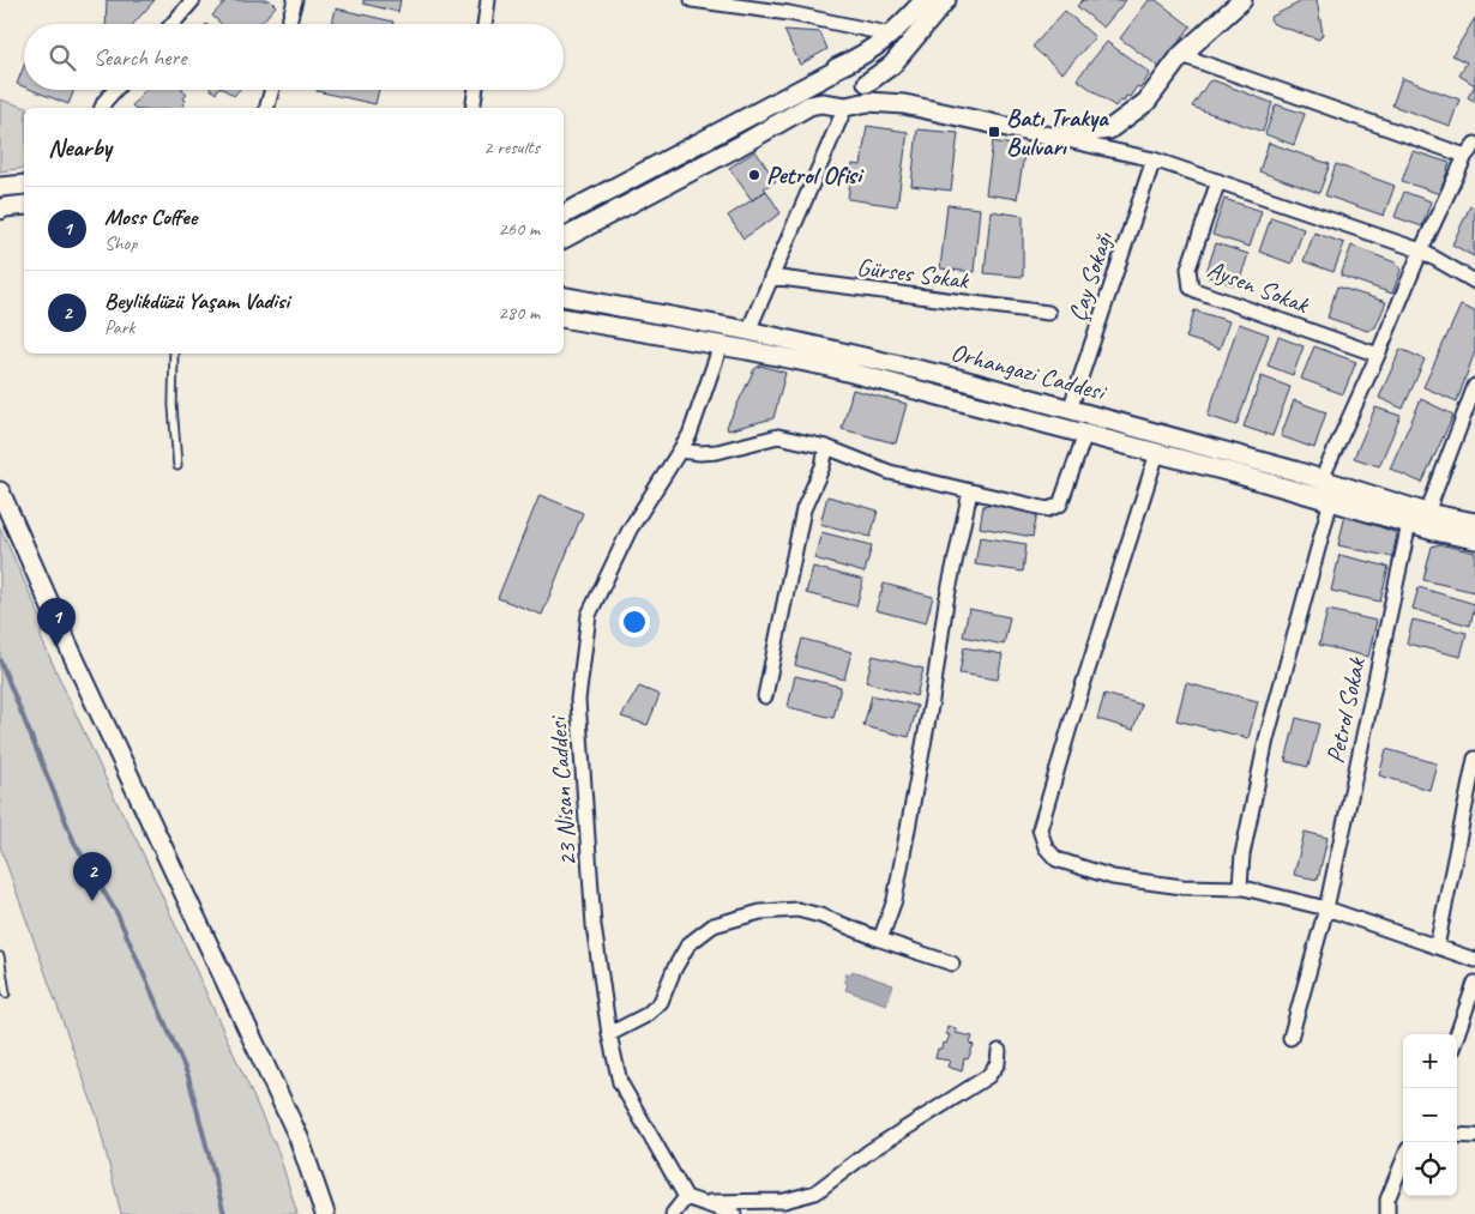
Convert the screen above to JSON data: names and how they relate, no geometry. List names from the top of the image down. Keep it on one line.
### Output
{"streets":{"main road":["Orhangazi Caddesi"],"street":["Gürses Sokak","Çay Sokağı","Aysen Sokak","Petrol Sokak","23 Nisan Caddesi"]},"crossings":[["Çay Sokağı","Orhangazi Caddesi"],["Orhangazi Caddesi","Petrol Sokak"],["Orhangazi Caddesi","23 Nisan Caddesi"]],"places":{"transit":["Batı Trakya Bulvarı"],"other":["Petrol Ofisi"]},"page":{"search":"Search here","heading":["Nearby","2 results"],"list":[{"mark":"1","name":"Moss Coffee","note":"Shop","value":"260 m"},{"mark":"2","name":"Beylikdüzü Yaşam Vadisi","note":"Park","value":"280 m"}],"pins":["1","2"],"map_buttons":["+","−"]}}
